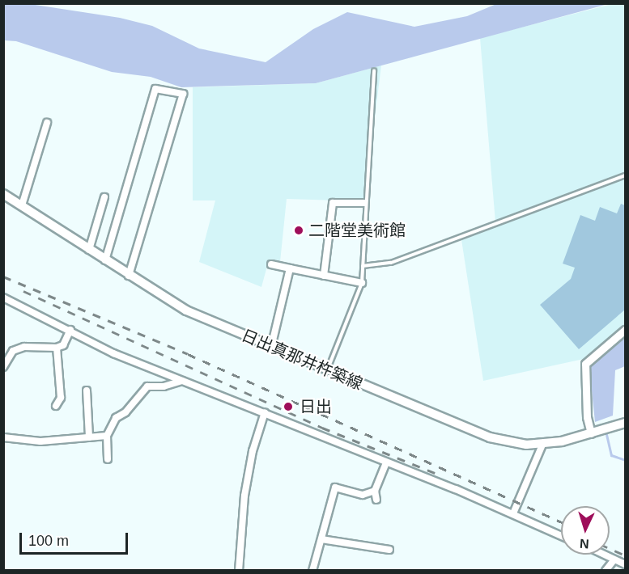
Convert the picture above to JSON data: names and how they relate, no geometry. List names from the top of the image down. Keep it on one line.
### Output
{"streets":{"main road":["日出真那井杵築線"]},"places":["二階堂美術館","日出"],"scale_bar":"100 m","north":"bottom"}
